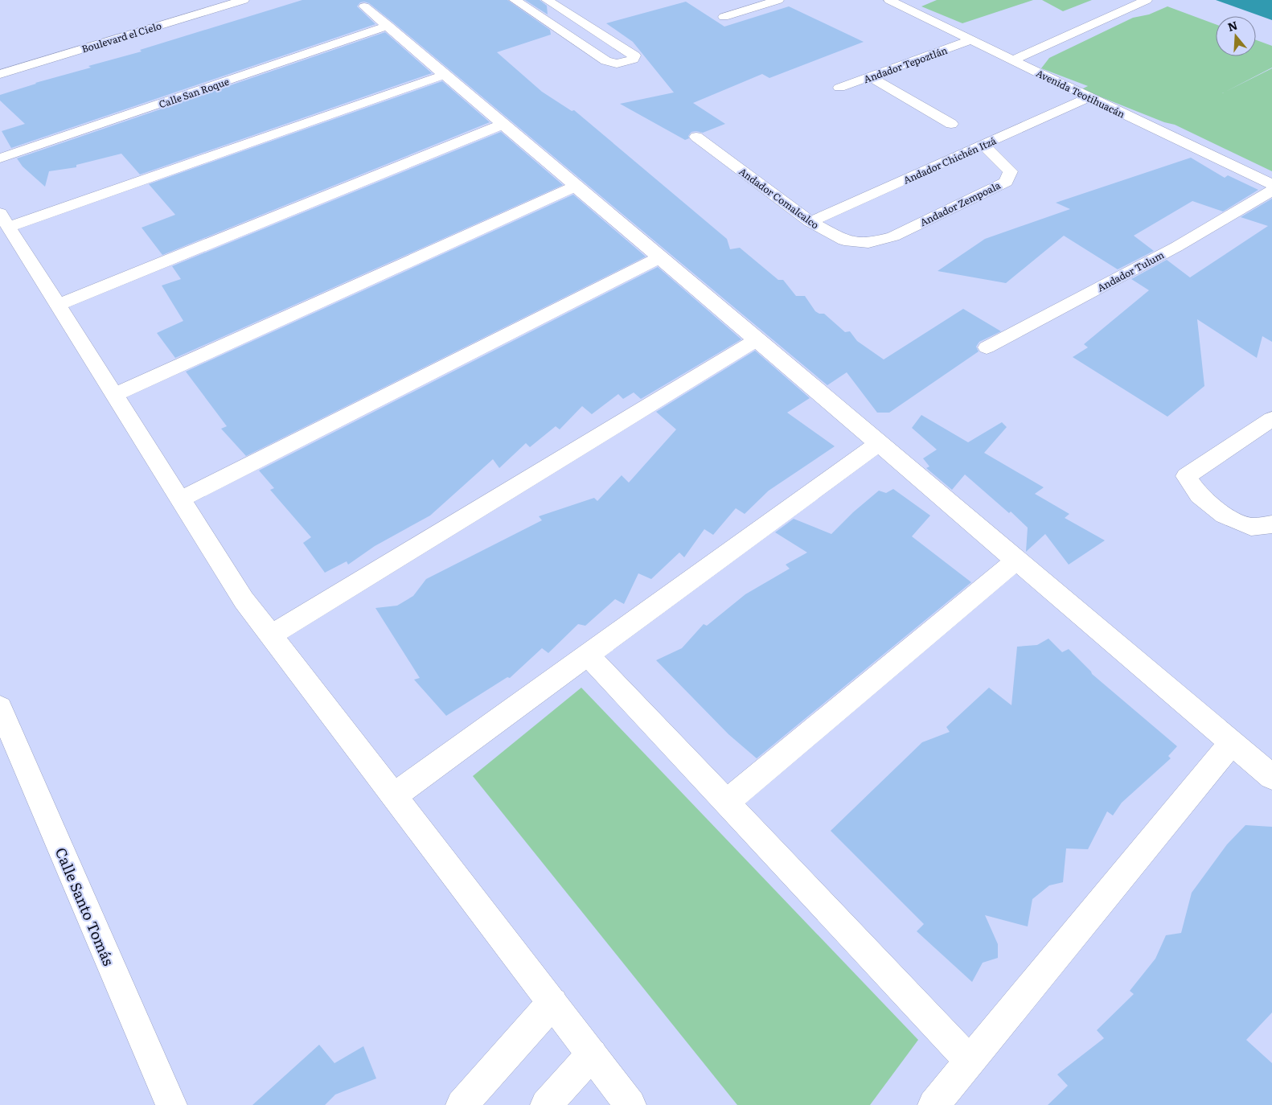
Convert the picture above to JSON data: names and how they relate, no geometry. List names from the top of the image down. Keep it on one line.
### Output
{"streets":{"street":["Boulevard el Cielo","Andador Tepoztlán","Calle San Roque","Avenida Teotihuacán","Andador Chichén Itzá","Andador Comalcalco","Andador Zempoala","Andador Tulum","Calle Santo Tomás"]},"crossings":[["Andador Tepoztlán","Avenida Teotihuacán"],["Avenida Teotihuacán","Andador Chichén Itzá"],["Andador Chichén Itzá","Andador Comalcalco"],["Andador Chichén Itzá","Andador Zempoala"],["Andador Comalcalco","Andador Zempoala"]],"north":"top"}
